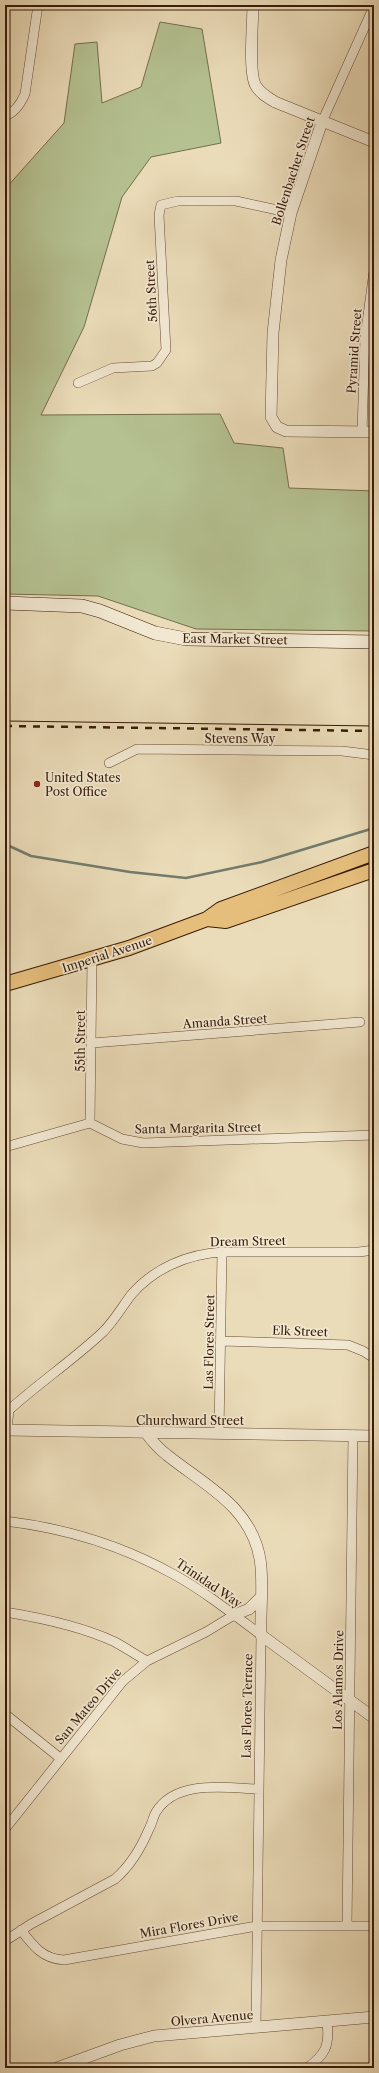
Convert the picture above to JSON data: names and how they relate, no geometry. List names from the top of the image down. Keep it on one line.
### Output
{"streets":{"main road":["East Market Street","Imperial Avenue"],"street":["Bollenbacher Street","56th Street","Pyramid Street","Stevens Way","Amanda Street","55th Street","Santa Margarita Street","Dream Street","Elk Street","Las Flores Street","Churchward Street","Trinidad Way","Los Alamos Drive","San Mateo Drive","Las Flores Terrace","Mira Flores Drive","Olvera Avenue"]},"crossings":[["Bollenbacher Street","56th Street"],["Bollenbacher Street","Pyramid Street"],["Imperial Avenue","55th Street"],["Amanda Street","55th Street"],["55th Street","Santa Margarita Street"],["Dream Street","Las Flores Street"],["Dream Street","Churchward Street"],["Elk Street","Las Flores Street"],["Las Flores Street","Churchward Street"],["Churchward Street","Los Alamos Drive"],["Churchward Street","Las Flores Terrace"],["Trinidad Way","Los Alamos Drive"],["Trinidad Way","San Mateo Drive"],["Trinidad Way","Las Flores Terrace"],["Los Alamos Drive","Mira Flores Drive"],["Las Flores Terrace","Mira Flores Drive"],["Las Flores Terrace","Olvera Avenue"]],"places":["United States Post Office"]}
